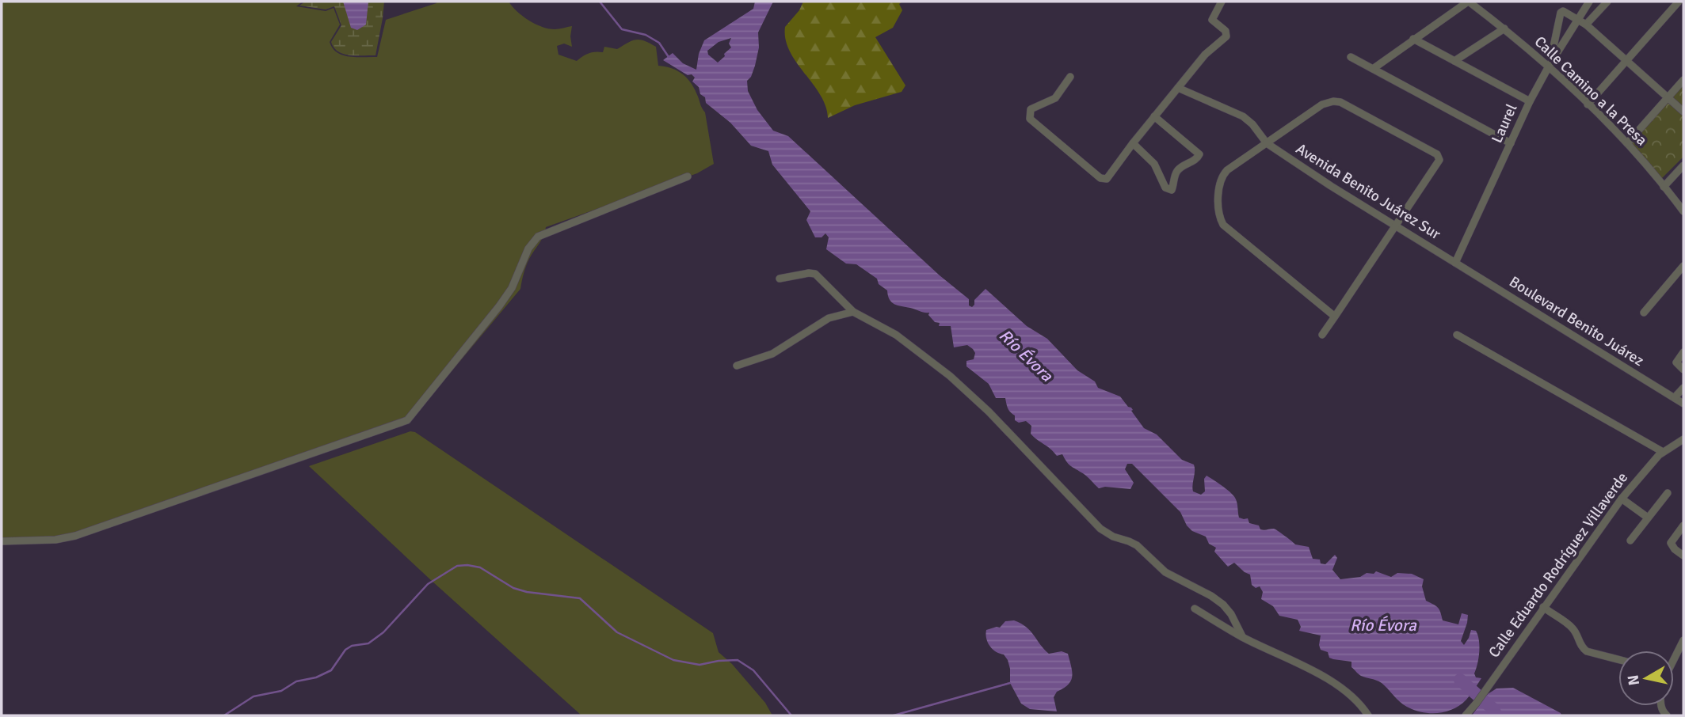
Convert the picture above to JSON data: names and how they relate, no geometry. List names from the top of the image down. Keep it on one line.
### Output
{"streets":{"street":["Calle Camino a la Presa","Laurel","Avenida Benito Juárez Sur","Boulevard Benito Juárez","Calle Eduardo Rodríguez Villaverde"]},"crossings":[["Calle Camino a la Presa","Laurel"],["Laurel","Avenida Benito Juárez Sur"],["Laurel","Boulevard Benito Juárez"],["Avenida Benito Juárez Sur","Boulevard Benito Juárez"]],"water":["Río Évora"],"north":"left"}
